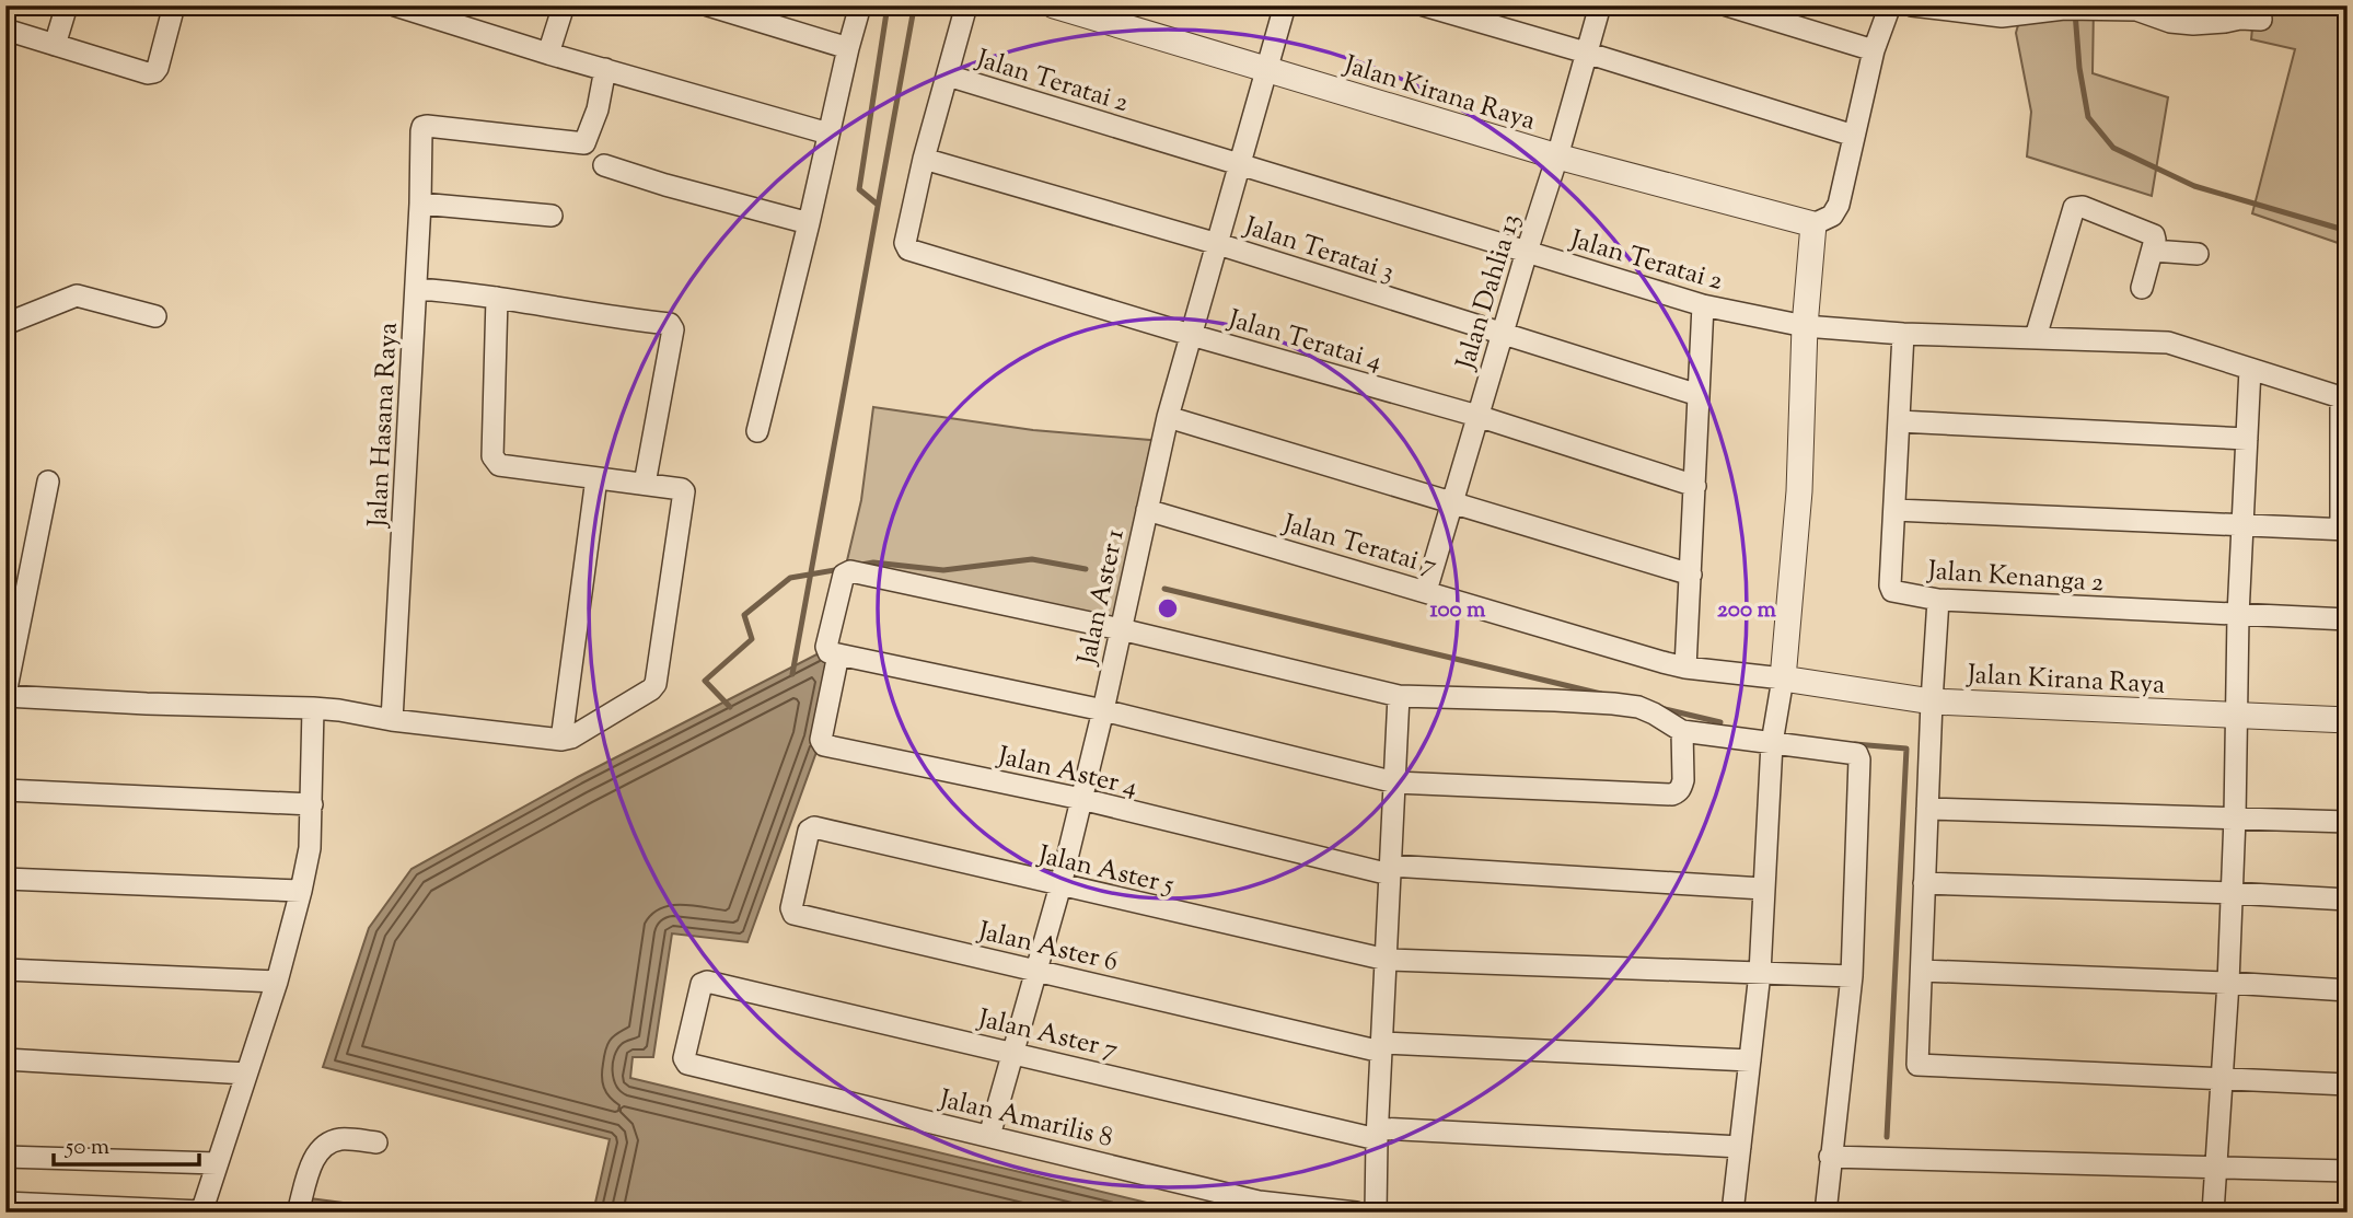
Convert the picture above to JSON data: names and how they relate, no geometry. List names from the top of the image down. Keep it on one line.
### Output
{"streets":{"street":["Jalan Teratai 2","Jalan Kirana Raya","Jalan Teratai 3","Jalan Dahlia 13","Jalan Teratai 4","Jalan Hasana Raya","Jalan Teratai 7","Jalan Kenanga 2","Jalan Aster 1","Jalan Aster 4","Jalan Aster 5","Jalan Aster 6","Jalan Aster 7","Jalan Amarilis 8"]},"crossings":[["Jalan Teratai 2","Jalan Dahlia 13"],["Jalan Teratai 2","Jalan Kenanga 2"],["Jalan Teratai 2","Jalan Aster 1"],["Jalan Kirana Raya","Jalan Dahlia 13"],["Jalan Kirana Raya","Jalan Teratai 7"],["Jalan Kirana Raya","Jalan Aster 1"],["Jalan Teratai 3","Jalan Dahlia 13"],["Jalan Teratai 3","Jalan Teratai 4"],["Jalan Teratai 3","Jalan Aster 1"],["Jalan Dahlia 13","Jalan Teratai 4"],["Jalan Dahlia 13","Jalan Teratai 7"],["Jalan Teratai 4","Jalan Aster 1"],["Jalan Teratai 7","Jalan Aster 1"],["Jalan Aster 1","Jalan Aster 4"],["Jalan Aster 1","Jalan Aster 5"],["Jalan Aster 1","Jalan Aster 6"],["Jalan Aster 1","Jalan Aster 7"],["Jalan Aster 1","Jalan Amarilis 8"],["Jalan Aster 5","Jalan Aster 6"],["Jalan Aster 7","Jalan Amarilis 8"]],"scale_bar":"50 m","rings":["100 m","200 m"]}
